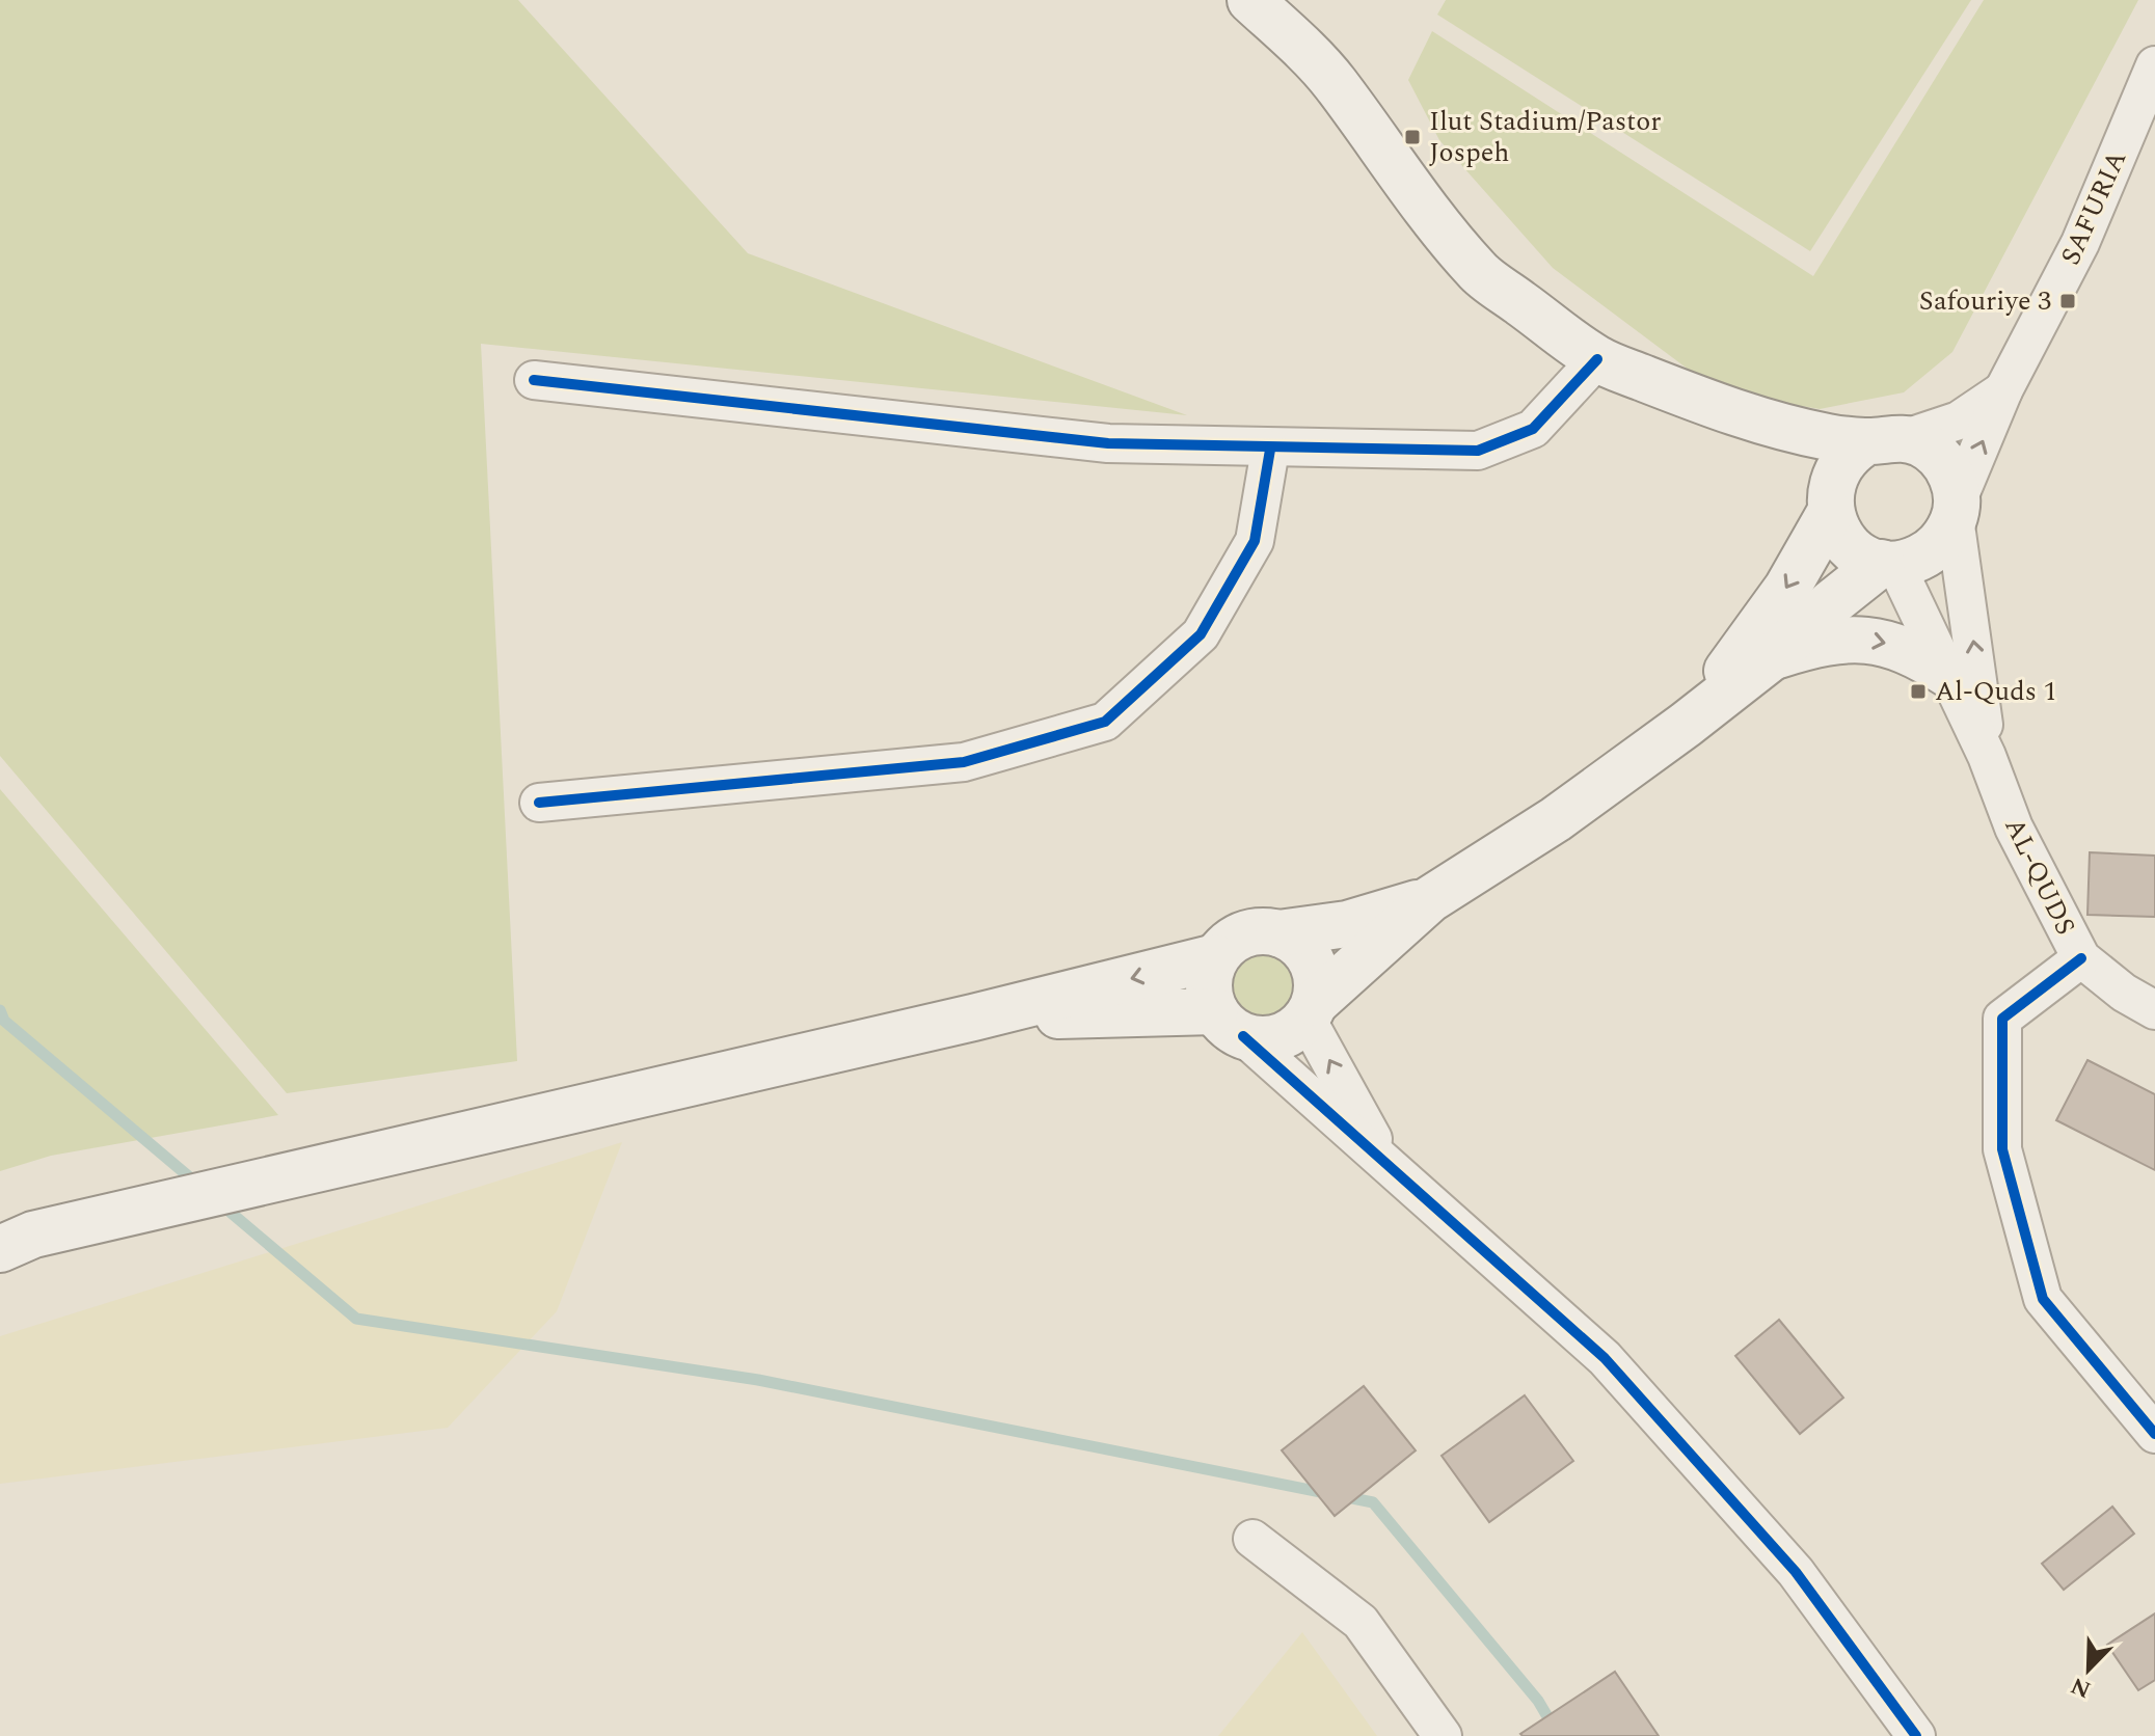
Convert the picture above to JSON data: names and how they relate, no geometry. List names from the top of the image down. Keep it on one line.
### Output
{"streets":{"street":["SAFURIA","AL-QUDS"]},"places":{"transit":["Ilut Stadium/Pastor Jospeh","Safouriye 3","Al-Quds 1"]},"north":"bottom left"}
